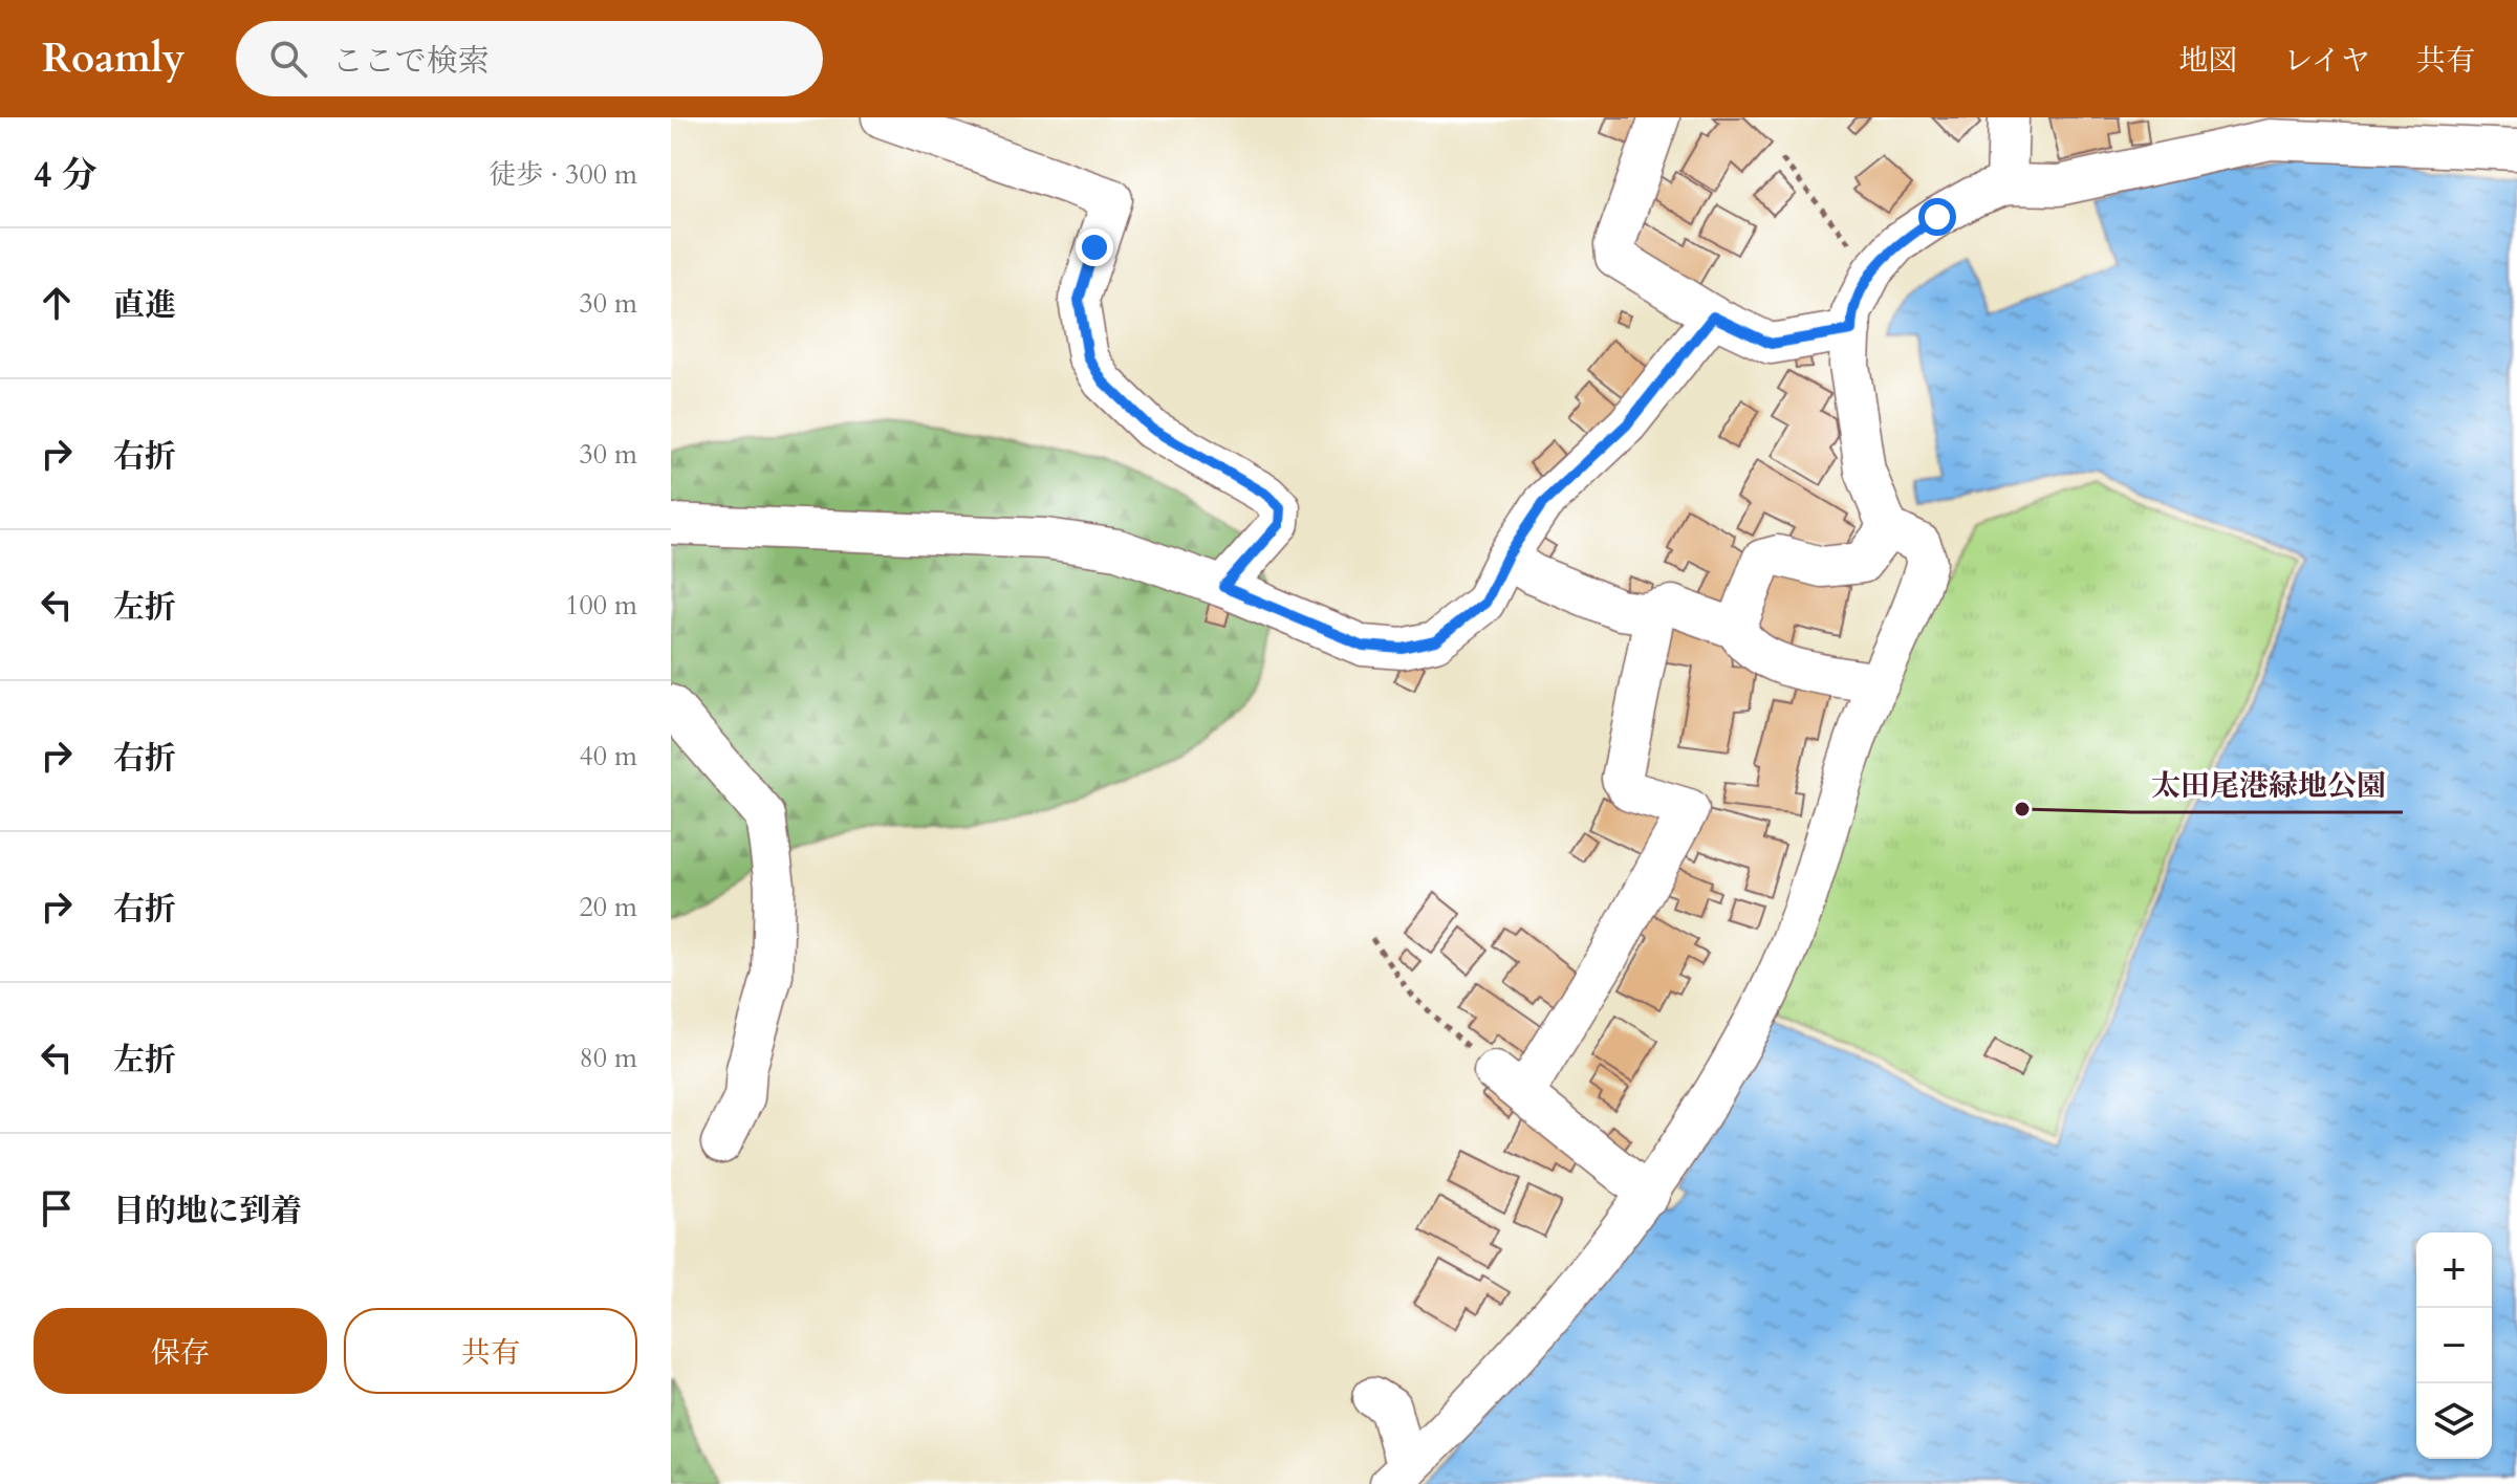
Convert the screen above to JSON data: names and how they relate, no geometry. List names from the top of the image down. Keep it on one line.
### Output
{"places":["太田尾港緑地公園"],"page":{"header":"Roamly","search":"ここで検索","nav":["地図","レイヤ","共有"],"heading":["4 分","徒歩 · 300 m"],"list":[["直進","30 m"],["右折","30 m"],["左折","100 m"],["右折","40 m"],["右折","20 m"],["左折","80 m"],"目的地に到着"],"map_buttons":["+","−"],"buttons":["保存","共有"]}}
